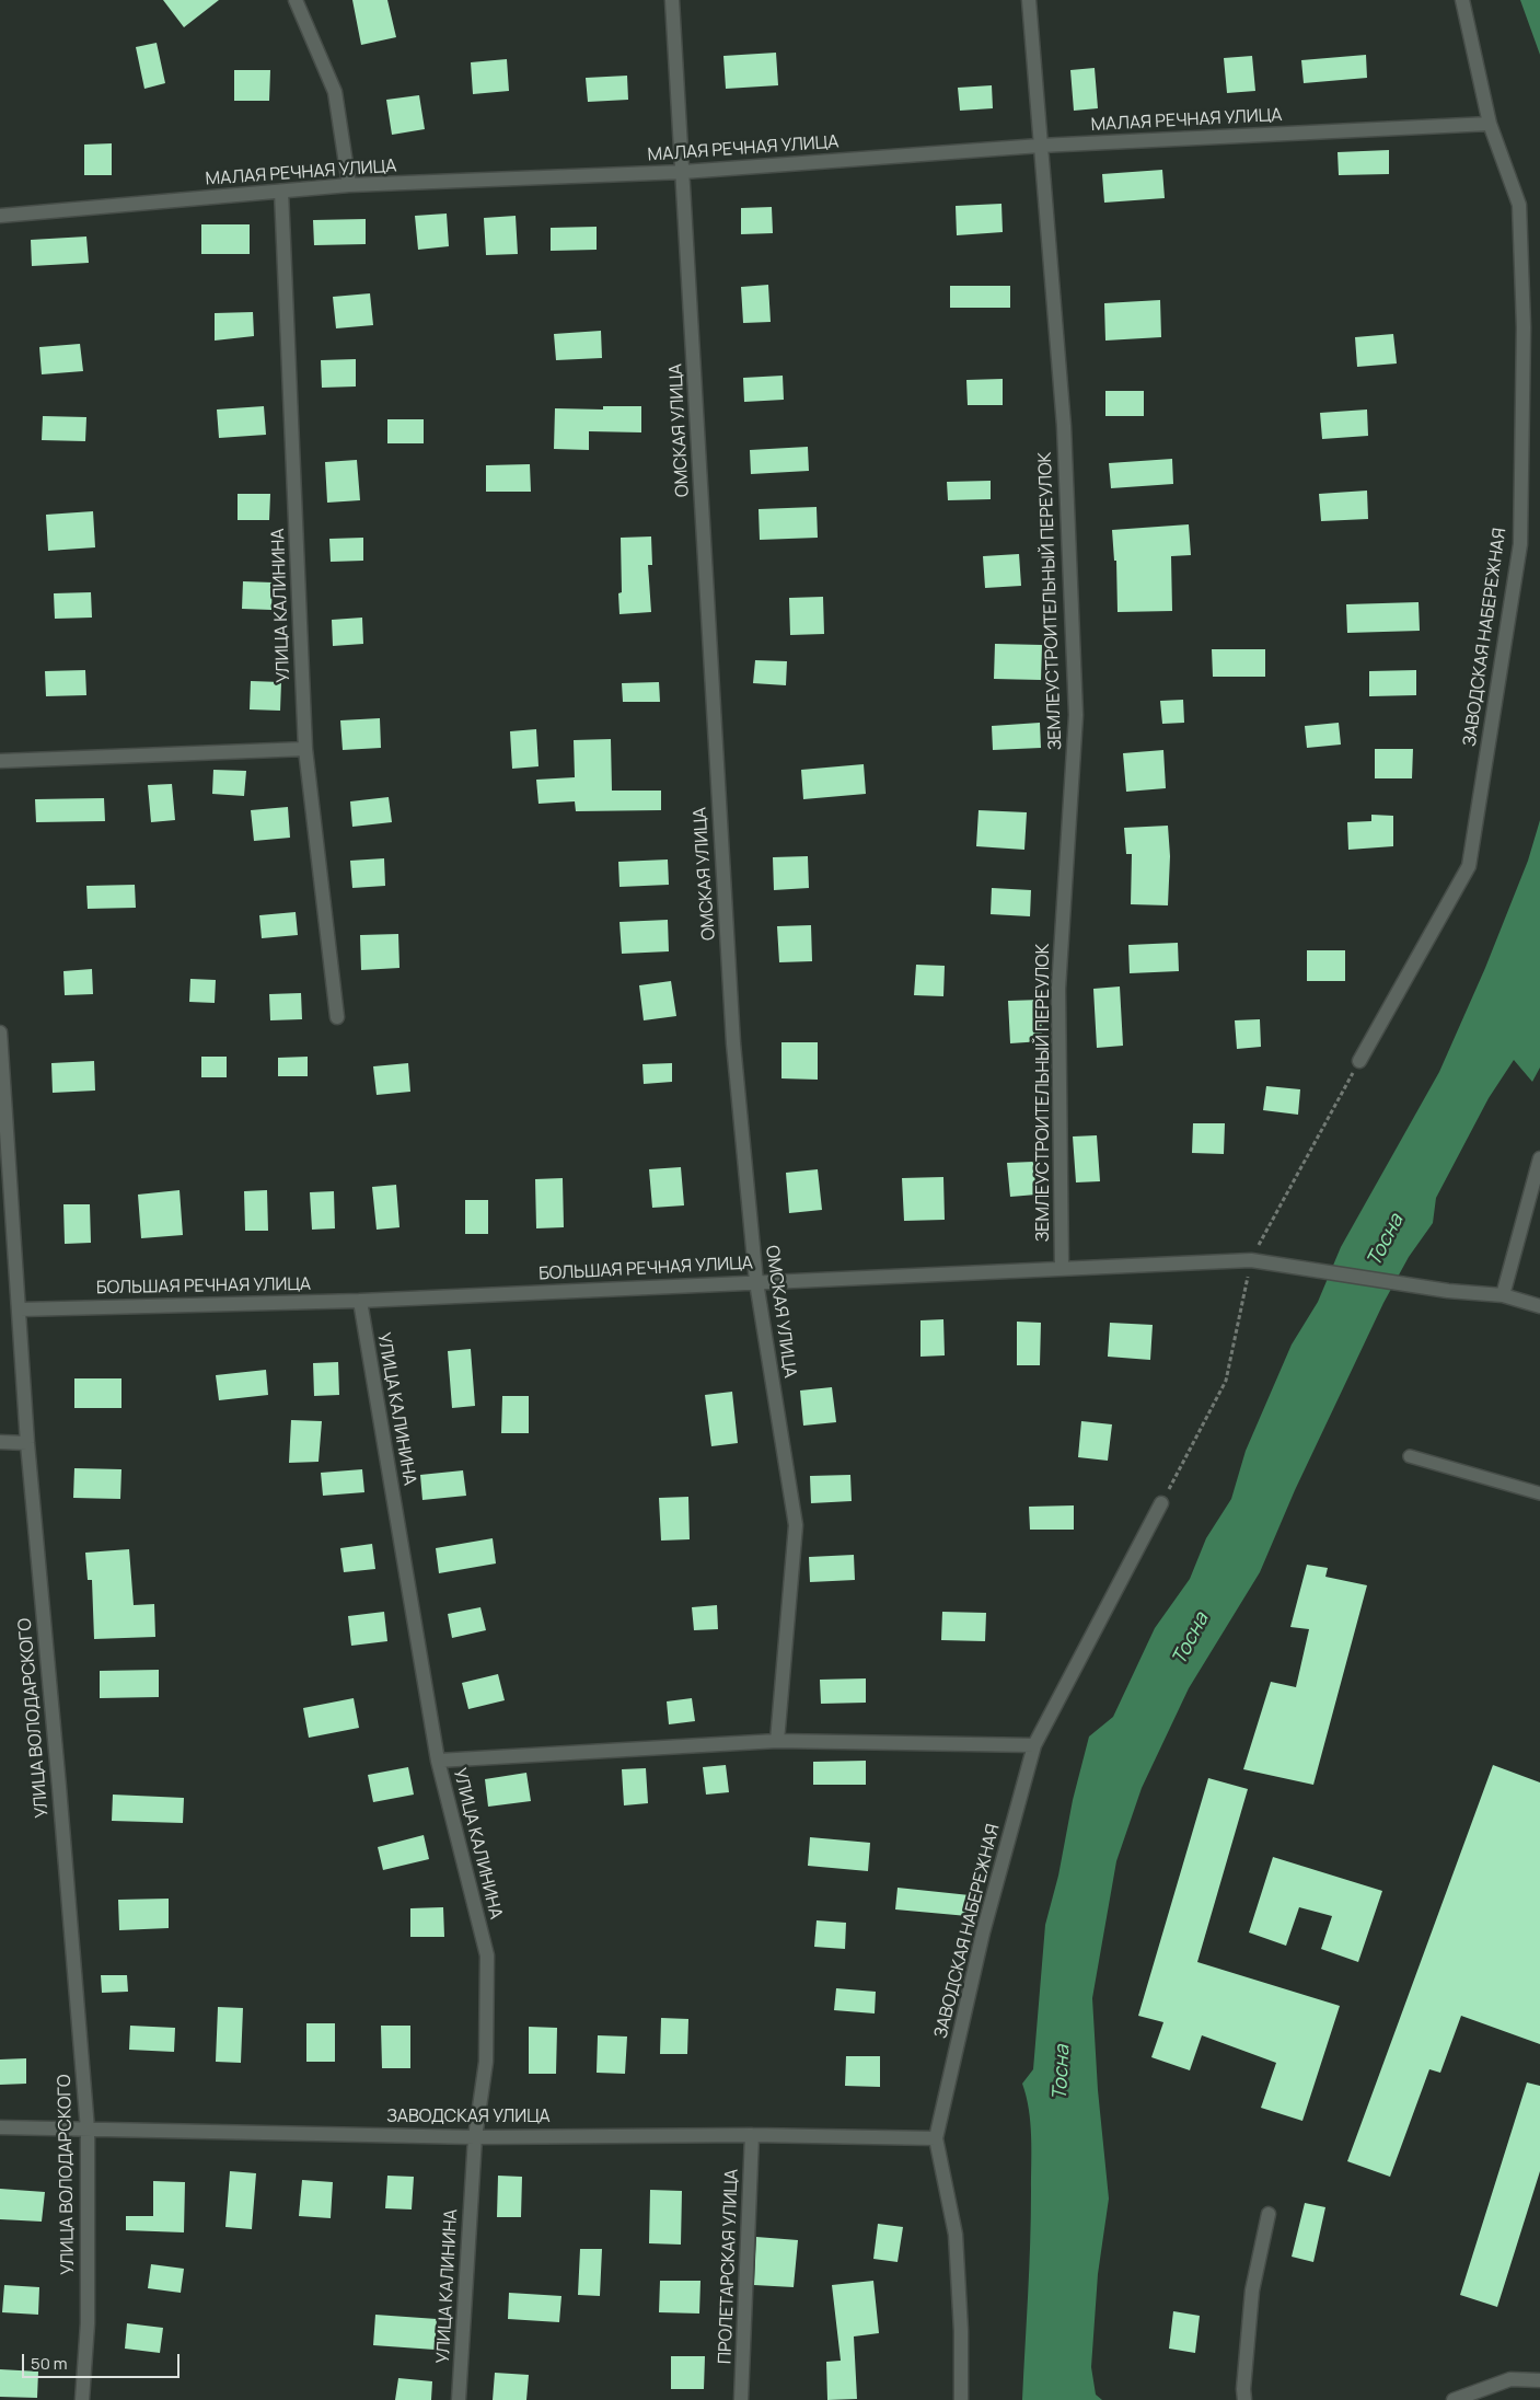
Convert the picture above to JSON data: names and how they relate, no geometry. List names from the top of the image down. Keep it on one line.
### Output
{"streets":{"street":["МАЛАЯ РЕЧНАЯ УЛИЦА","ОМСКАЯ УЛИЦА","ЗЕМЛЕУСТРОИТЕЛЬНЫЙ ПЕРЕУЛОК","УЛИЦА КАЛИНИНА","ЗАВОДСКАЯ НАБЕРЕЖНАЯ","БОЛЬШАЯ РЕЧНАЯ УЛИЦА","УЛИЦА ВОЛОДАРСКОГО","ЗАВОДСКАЯ УЛИЦА","ПРОЛЕТАРСКАЯ УЛИЦА"]},"crossings":[["МАЛАЯ РЕЧНАЯ УЛИЦА","ОМСКАЯ УЛИЦА"],["МАЛАЯ РЕЧНАЯ УЛИЦА","ЗЕМЛЕУСТРОИТЕЛЬНЫЙ ПЕРЕУЛОК"],["МАЛАЯ РЕЧНАЯ УЛИЦА","УЛИЦА КАЛИНИНА"],["МАЛАЯ РЕЧНАЯ УЛИЦА","ЗАВОДСКАЯ НАБЕРЕЖНАЯ"],["ОМСКАЯ УЛИЦА","БОЛЬШАЯ РЕЧНАЯ УЛИЦА"],["ЗЕМЛЕУСТРОИТЕЛЬНЫЙ ПЕРЕУЛОК","БОЛЬШАЯ РЕЧНАЯ УЛИЦА"],["УЛИЦА КАЛИНИНА","БОЛЬШАЯ РЕЧНАЯ УЛИЦА"],["УЛИЦА КАЛИНИНА","ЗАВОДСКАЯ УЛИЦА"],["ЗАВОДСКАЯ НАБЕРЕЖНАЯ","ЗАВОДСКАЯ УЛИЦА"],["БОЛЬШАЯ РЕЧНАЯ УЛИЦА","УЛИЦА ВОЛОДАРСКОГО"],["УЛИЦА ВОЛОДАРСКОГО","ЗАВОДСКАЯ УЛИЦА"],["ЗАВОДСКАЯ УЛИЦА","ПРОЛЕТАРСКАЯ УЛИЦА"]],"water":["Тосна"],"scale_bar":"50 m"}
